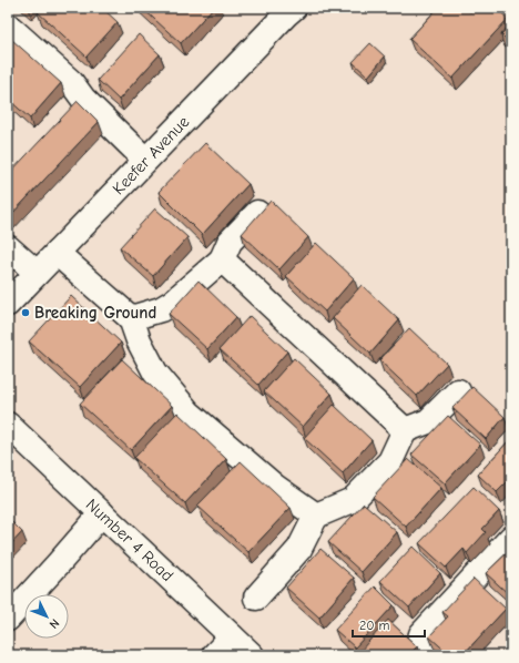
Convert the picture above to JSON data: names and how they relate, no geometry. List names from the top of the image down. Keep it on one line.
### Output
{"streets":{"street":["Keefer Avenue","Number 4 Road"]},"places":["Breaking Ground"],"scale_bar":"20 m","north":"bottom right"}
